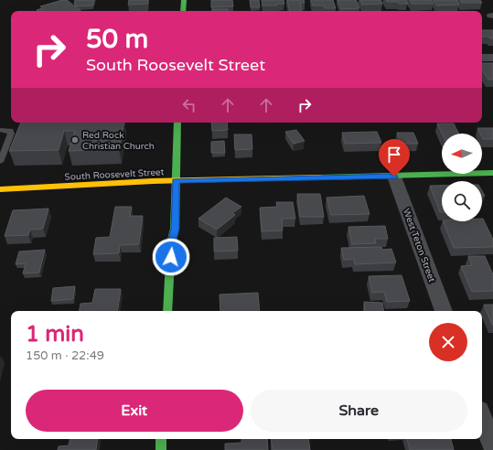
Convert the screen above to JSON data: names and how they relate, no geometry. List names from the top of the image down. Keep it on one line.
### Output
{"streets":{"street":["South Roosevelt Street","West Teton Street"]},"crossings":[["South Roosevelt Street","West Teton Street"]],"places":["Red Rock Christian Church"],"north":"left","page":{"turn":["50 m","South Roosevelt Street"],"heading":["1 min","150 m · 22:49"],"buttons":["Exit","Share"]}}
